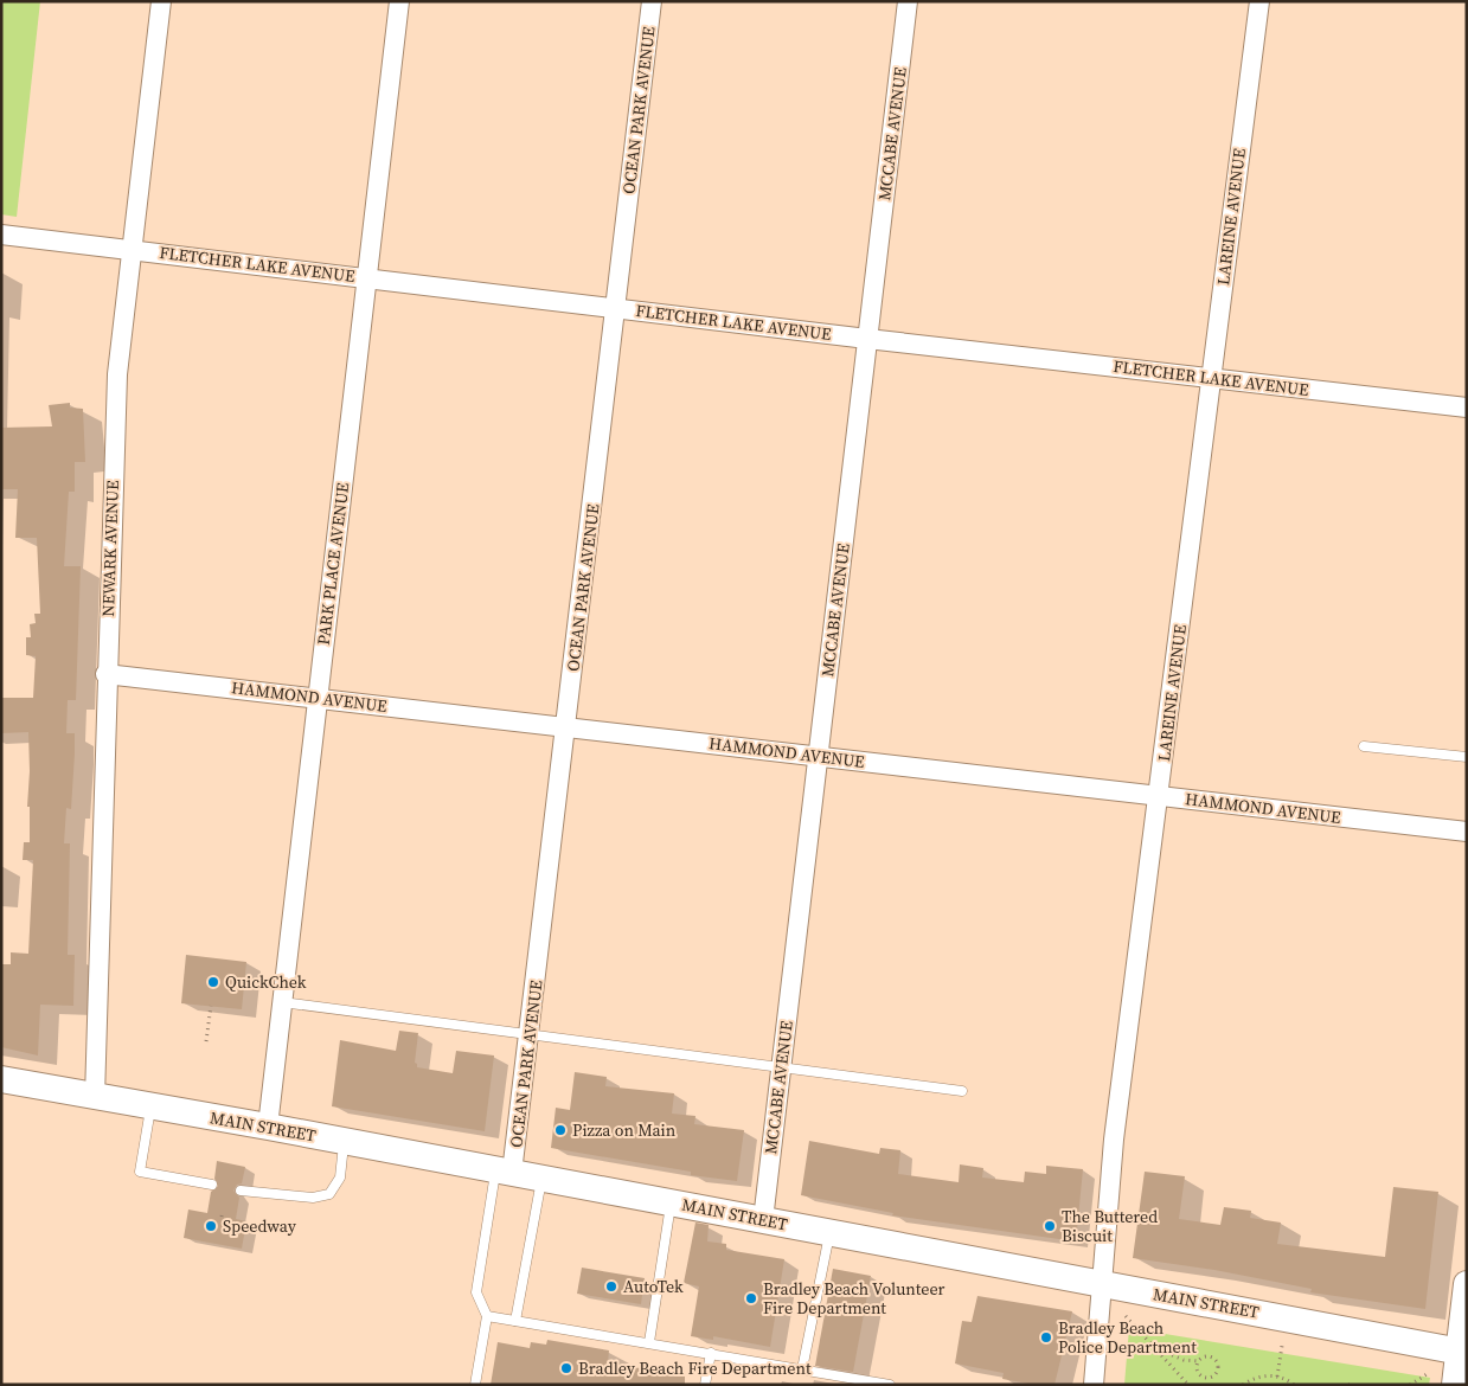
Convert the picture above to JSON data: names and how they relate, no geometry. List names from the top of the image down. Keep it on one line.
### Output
{"streets":{"main road":["MAIN STREET"],"street":["OCEAN PARK AVENUE","MCCABE AVENUE","LAREINE AVENUE","FLETCHER LAKE AVENUE","NEWARK AVENUE","PARK PLACE AVENUE","HAMMOND AVENUE"]},"crossings":[["OCEAN PARK AVENUE","FLETCHER LAKE AVENUE"],["OCEAN PARK AVENUE","HAMMOND AVENUE"],["OCEAN PARK AVENUE","MAIN STREET"],["MCCABE AVENUE","FLETCHER LAKE AVENUE"],["MCCABE AVENUE","HAMMOND AVENUE"],["MCCABE AVENUE","MAIN STREET"],["LAREINE AVENUE","FLETCHER LAKE AVENUE"],["LAREINE AVENUE","HAMMOND AVENUE"],["LAREINE AVENUE","MAIN STREET"],["FLETCHER LAKE AVENUE","NEWARK AVENUE"],["FLETCHER LAKE AVENUE","PARK PLACE AVENUE"],["NEWARK AVENUE","HAMMOND AVENUE"],["NEWARK AVENUE","MAIN STREET"],["PARK PLACE AVENUE","HAMMOND AVENUE"],["PARK PLACE AVENUE","MAIN STREET"]],"places":["QuickChek","Pizza on Main","Speedway","The Buttered Biscuit","AutoTek","Bradley Beach Volunteer Fire Department","Bradley Beach Police Department","Bradley Beach Fire Department"]}
